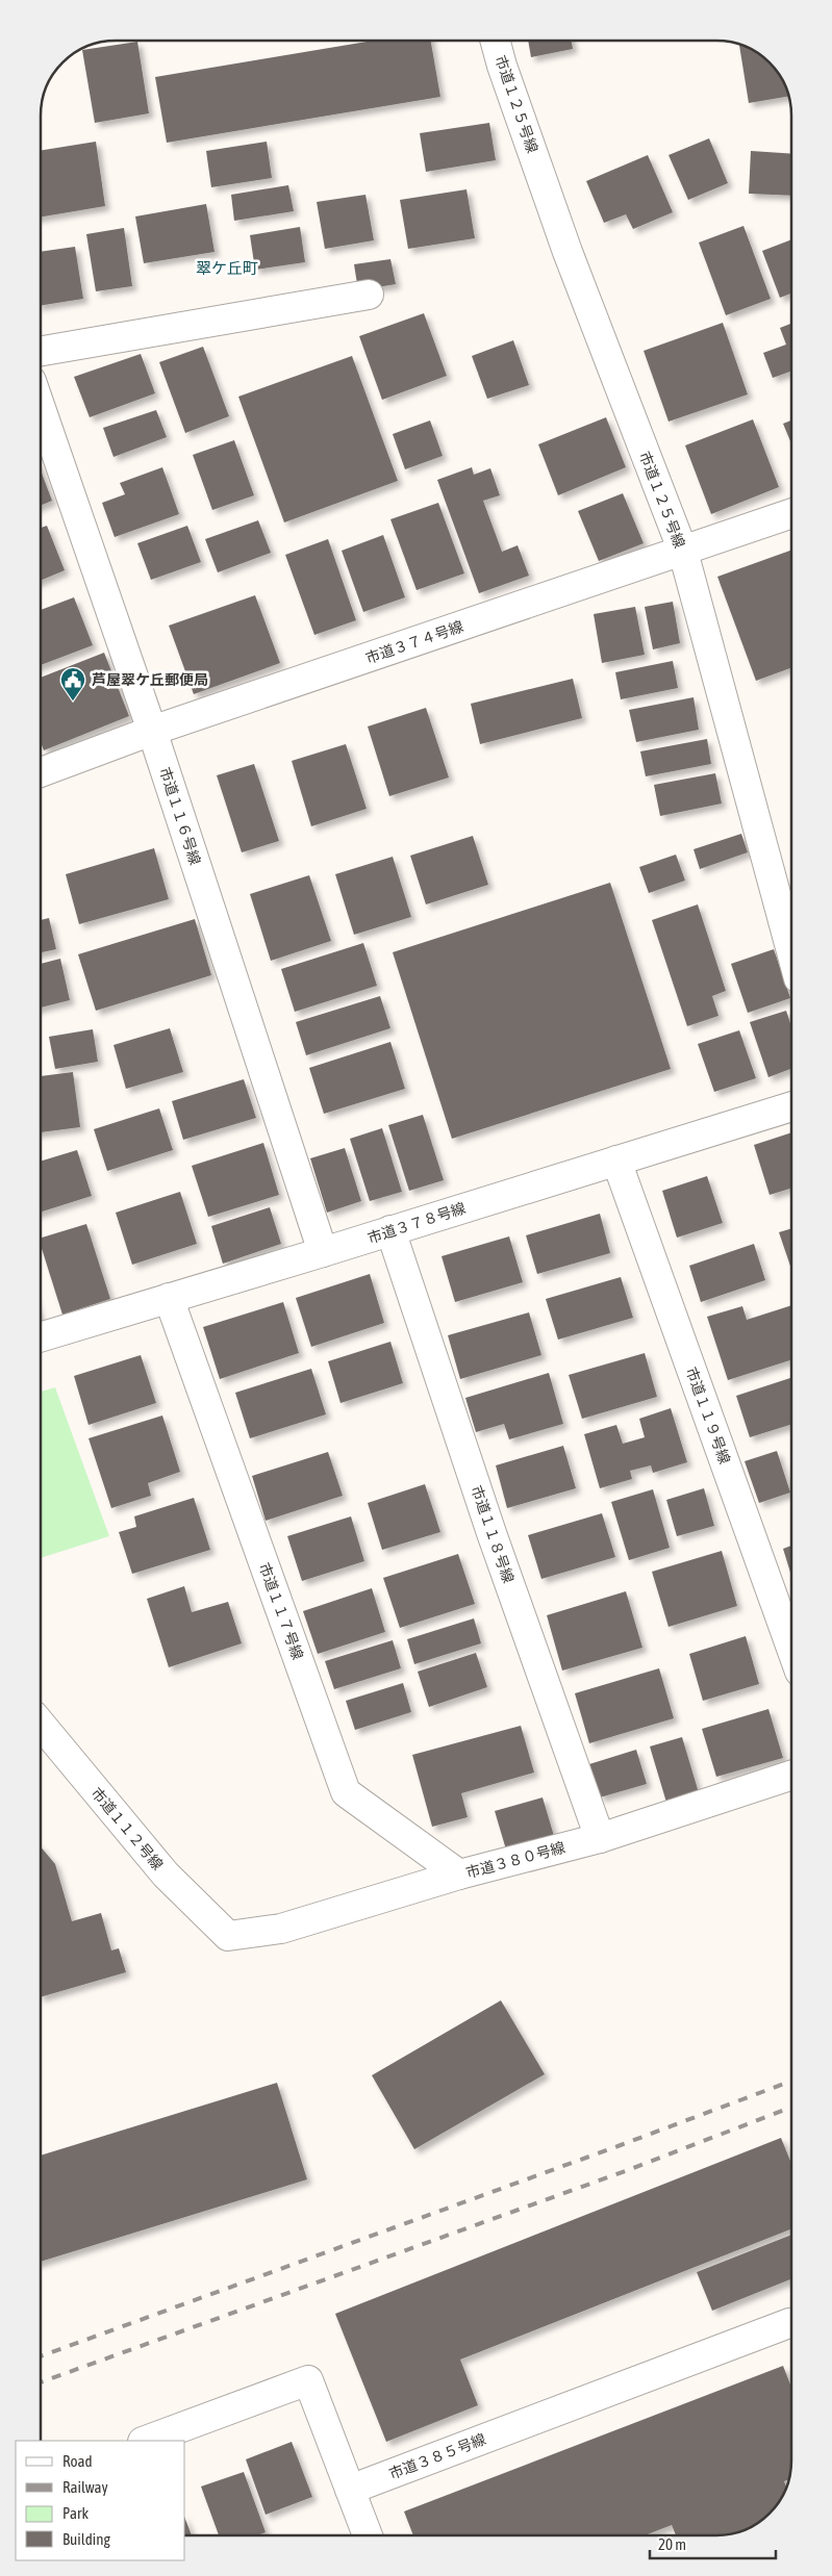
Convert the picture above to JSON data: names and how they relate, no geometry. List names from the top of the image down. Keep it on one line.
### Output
{"streets":{"street":["市道１２５号線","市道３７４号線","市道１１６号線","市道３７８号線","市道１１９号線","市道１１８号線","市道１１７号線","市道１１２号線","市道３８０号線","市道３８５号線"]},"crossings":[["市道１２５号線","市道３７４号線"],["市道３７４号線","市道１１６号線"],["市道１１６号線","市道３７８号線"],["市道３７８号線","市道１１９号線"],["市道３７８号線","市道１１８号線"],["市道３７８号線","市道１１７号線"],["市道１１８号線","市道３８０号線"],["市道１１７号線","市道３８０号線"],["市道１１２号線","市道３８０号線"]],"districts":["翠ケ丘町"],"places":{"public building":["芦屋翠ケ丘郵便局"]},"legend":["Road","Railway","Park","Building"],"scale_bar":"20 m"}
